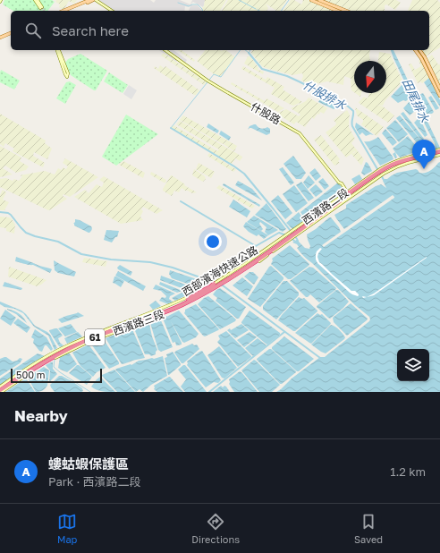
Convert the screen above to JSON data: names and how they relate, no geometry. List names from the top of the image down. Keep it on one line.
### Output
{"streets":{"highway":["西部濱海快速公路","61"],"street":["什股路","西濱路二段","西濱路三段"]},"crossings":[["什股路","西部濱海快速公路"],["西濱路二段","西部濱海快速公路"],["西部濱海快速公路","西濱路三段"]],"water":["什股排水","田尾排水"],"scale_bar":"500 m","north":"bottom","page":{"search":"Search here","pins":"A","scale":"500 m","heading":"Nearby","list":[{"mark":"A","name":"螻蛄蝦保護區","note":"Park · 西濱路二段","value":"1.2 km"}],"nav":["Map","Directions","Saved"]}}
